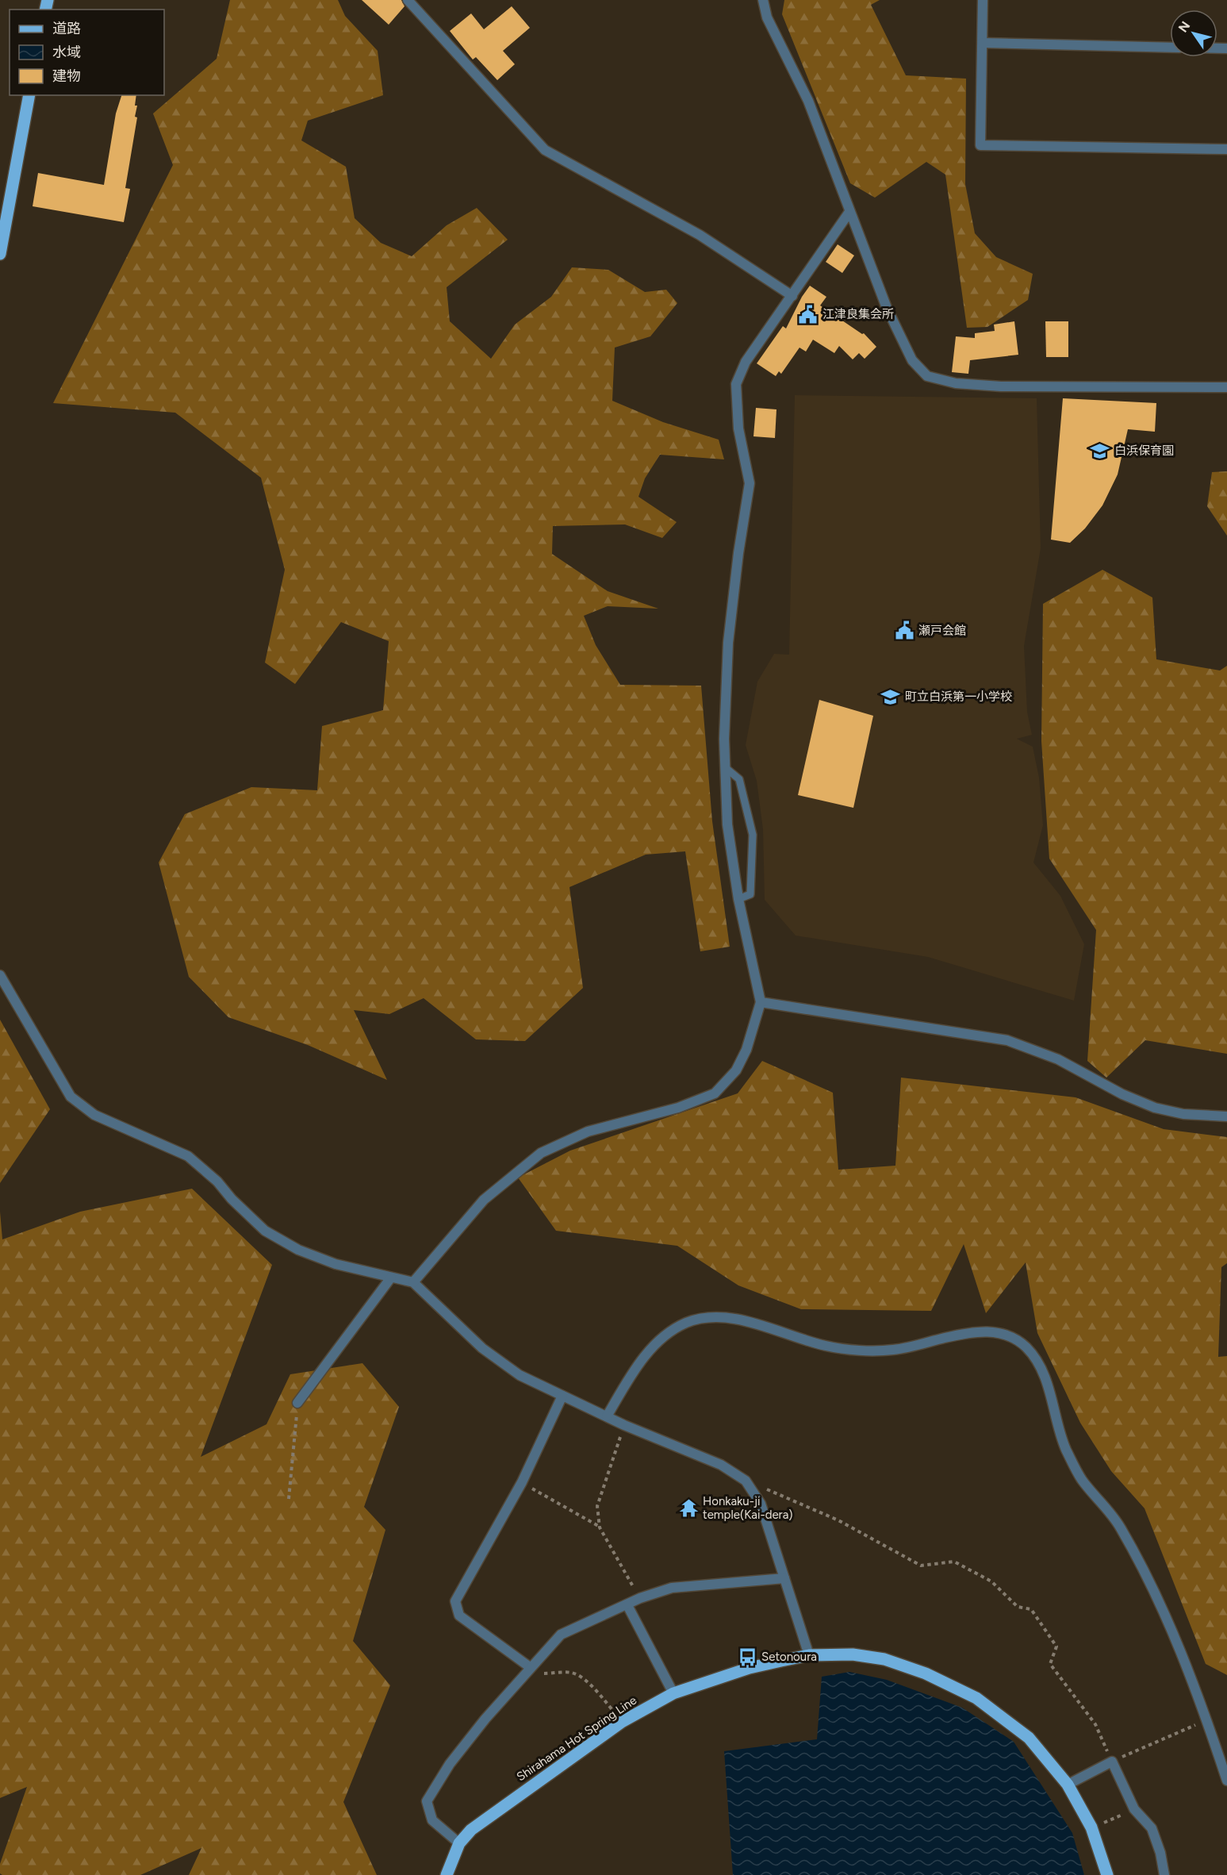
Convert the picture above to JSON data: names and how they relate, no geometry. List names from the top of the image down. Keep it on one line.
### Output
{"streets":{"main road":["Shirahama Hot Spring Line"]},"places":{"public building":["江津良集会所","瀬戸会館"],"school or university":["白浜保育園","町立白浜第一小学校"],"temple":["Honkaku-ji temple(Kai-dera)"],"bus stop":["Setonoura"]},"legend":["道路","水域","建物"],"north":"top left"}
